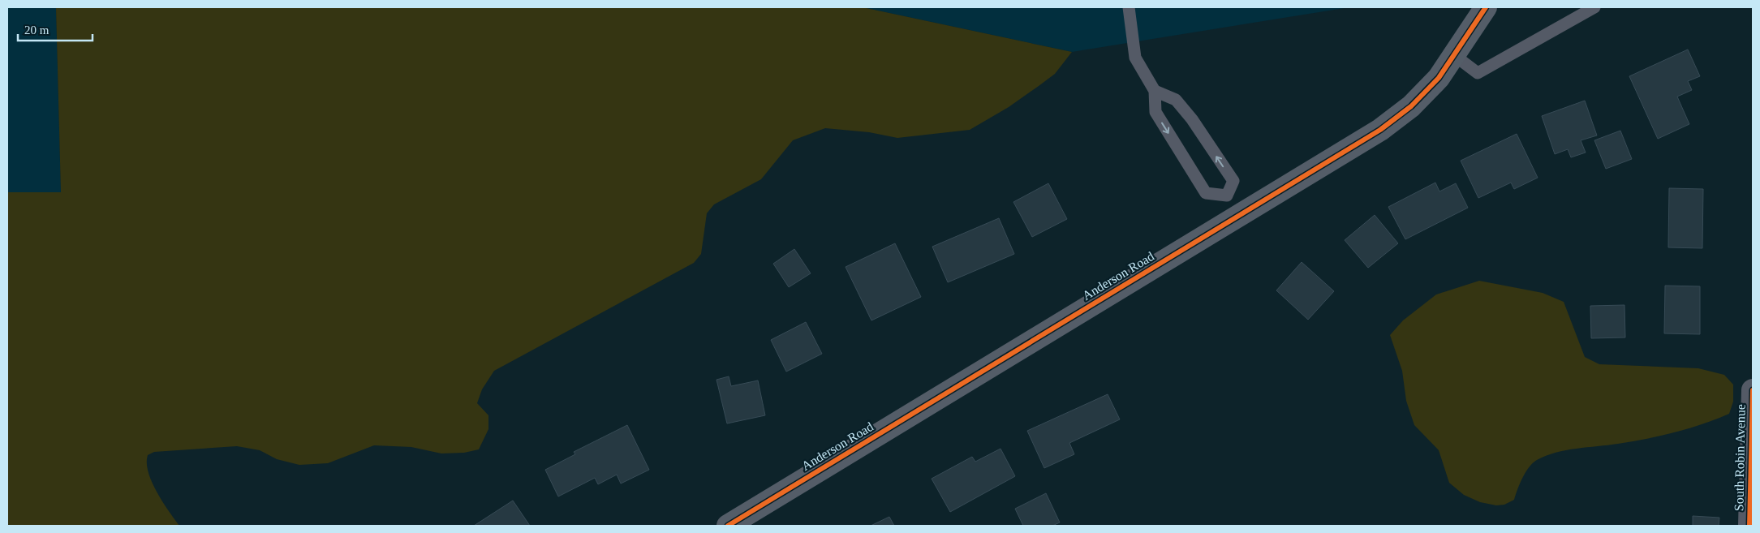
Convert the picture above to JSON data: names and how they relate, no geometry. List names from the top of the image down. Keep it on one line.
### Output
{"streets":{"street":["Anderson Road","South Robin Avenue"]},"scale_bar":"20 m"}
